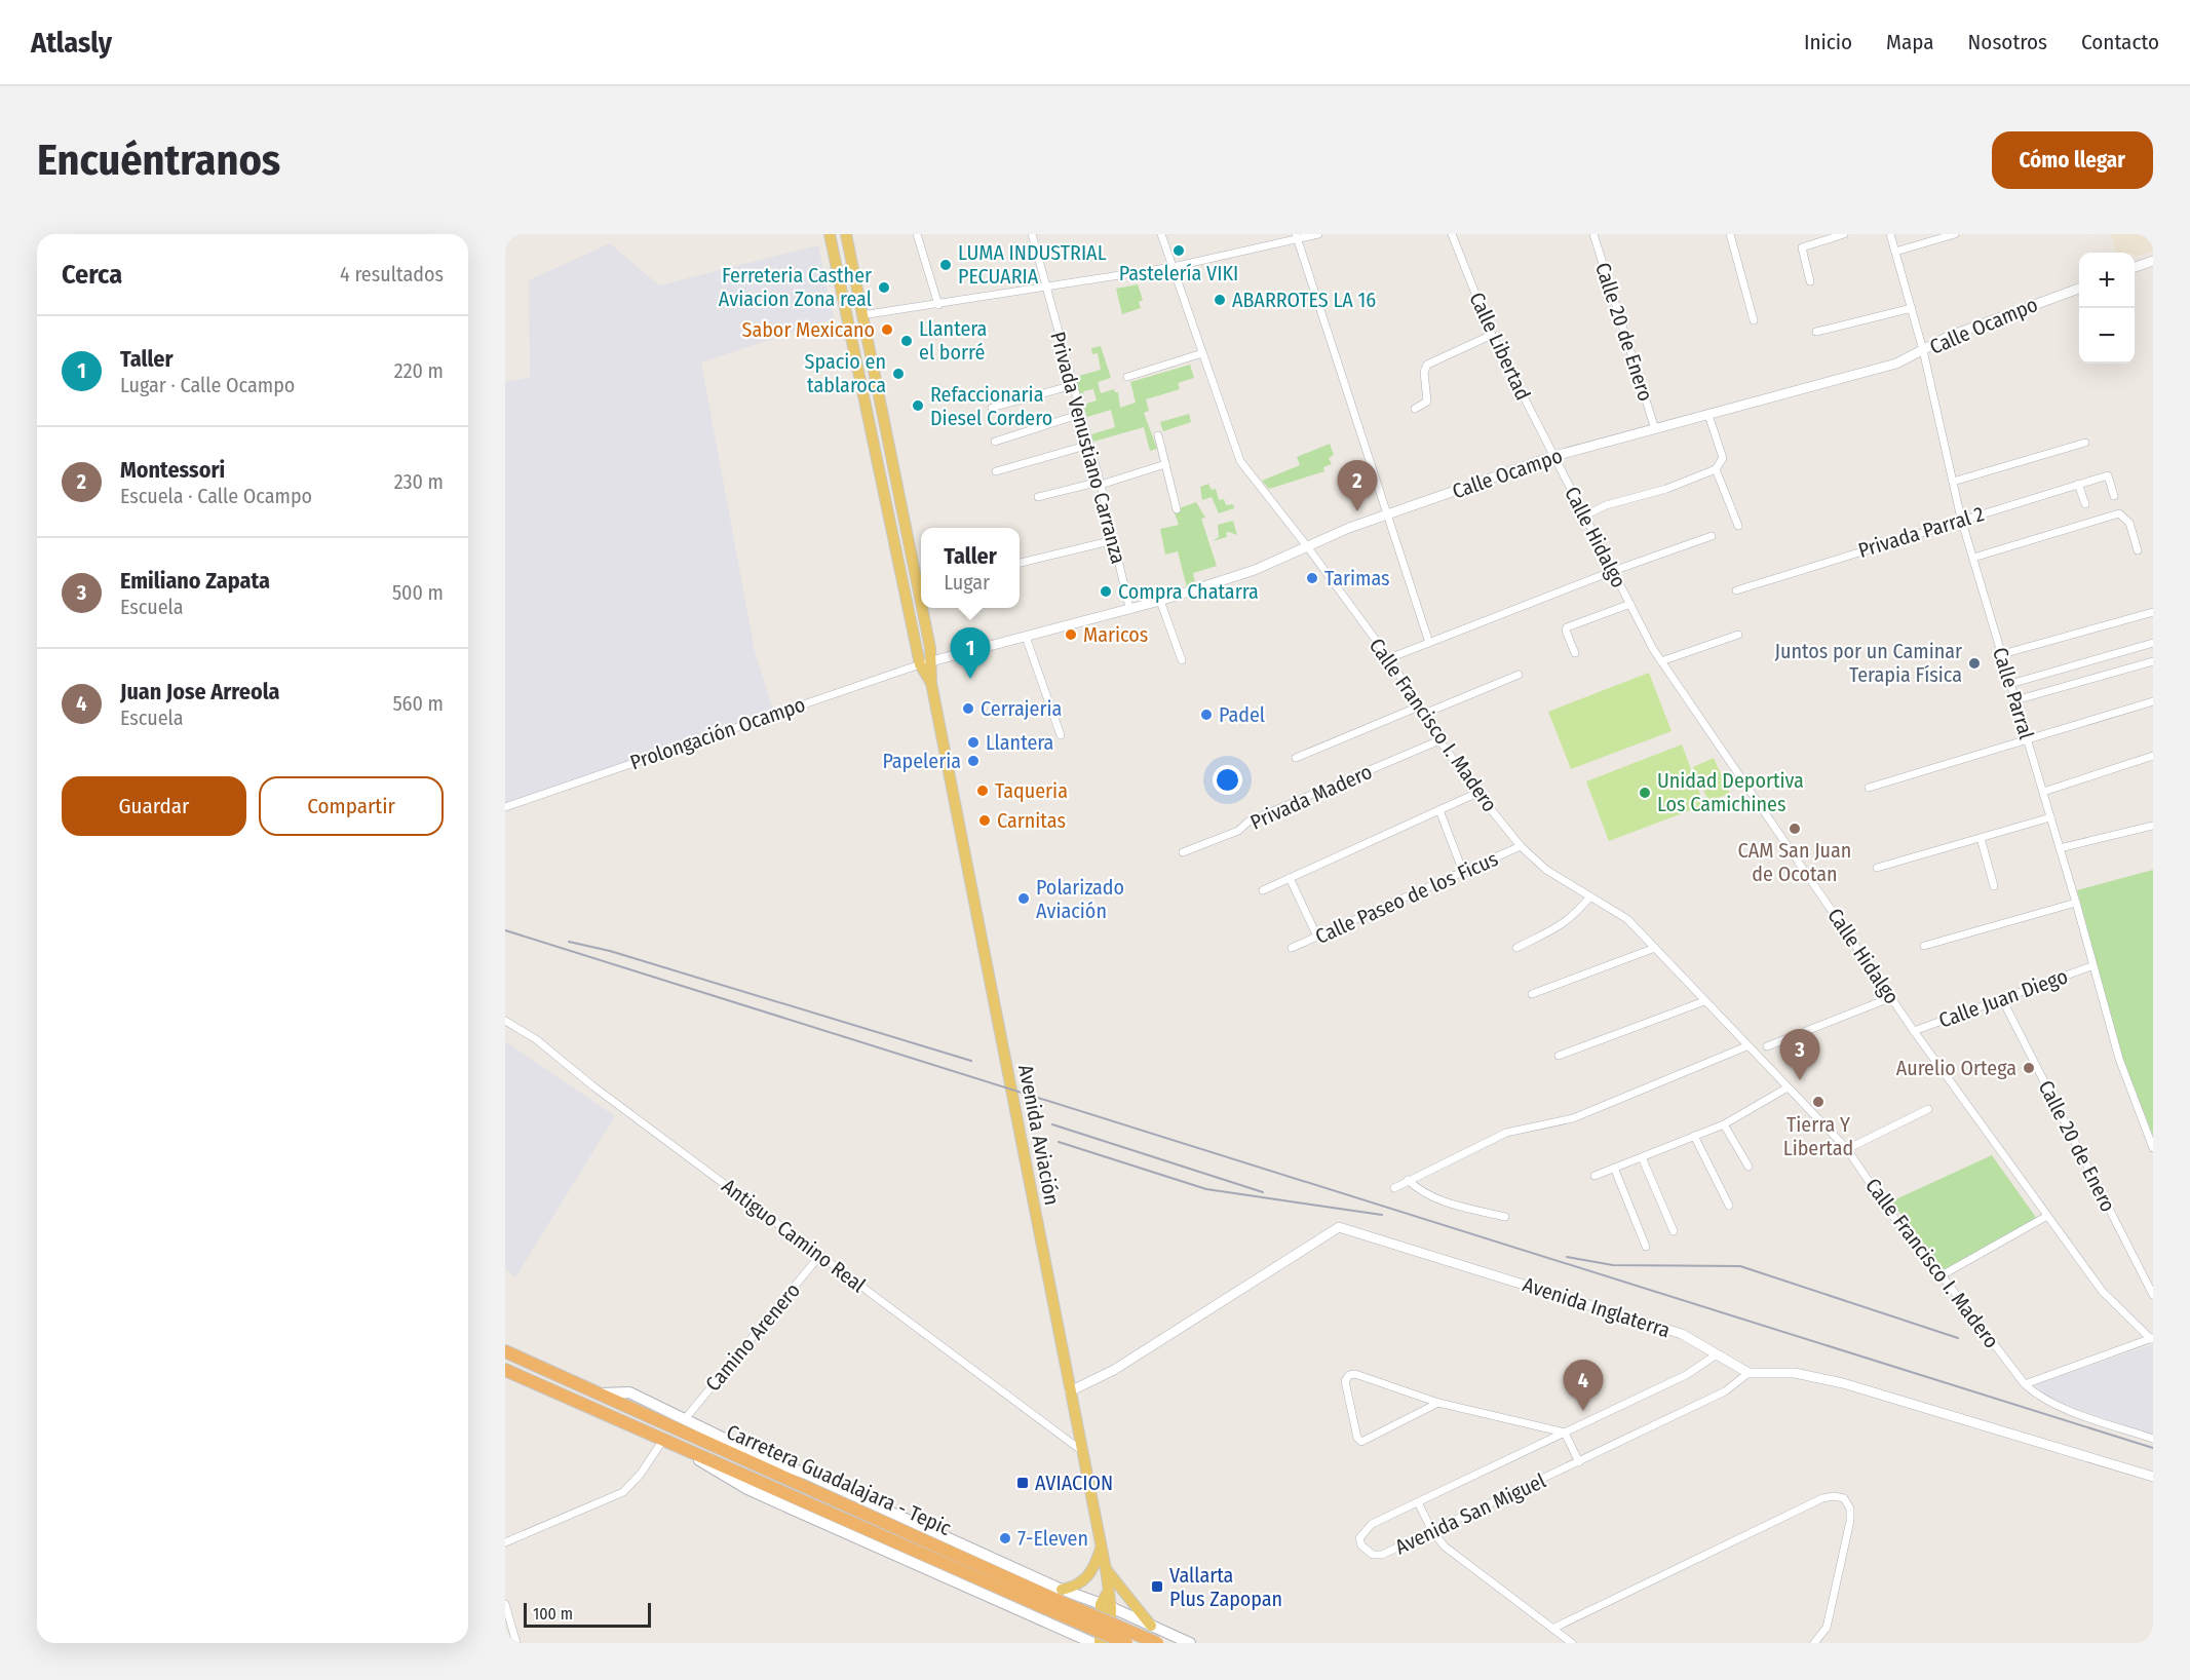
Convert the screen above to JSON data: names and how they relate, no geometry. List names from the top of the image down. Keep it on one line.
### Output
{"streets":{"highway":["Carretera Guadalajara - Tepic"],"main road":["Avenida Aviación"],"street":["Calle Ocampo","Calle 20 de Enero","Calle Libertad","Privada Venustiano Carranza","Privada Parral 2","Calle Hidalgo","Calle Parral","Calle Francisco I. Madero","Prolongación Ocampo","Privada Madero","Calle Paseo de los Ficus","Calle Juan Diego","Antiguo Camino Real","Avenida Inglaterra","Camino Arenero","Avenida San Miguel"]},"crossings":[["Calle Ocampo","Calle 20 de Enero"],["Calle Ocampo","Calle Libertad"],["Calle Ocampo","Privada Venustiano Carranza"],["Calle Ocampo","Calle Hidalgo"],["Calle Ocampo","Calle Parral"],["Calle Ocampo","Calle Francisco I. Madero"],["Calle Ocampo","Prolongación Ocampo"],["Calle Ocampo","Avenida Aviación"],["Calle 20 de Enero","Calle Juan Diego"],["Calle Libertad","Calle Hidalgo"],["Privada Parral 2","Calle Parral"],["Calle Hidalgo","Calle Juan Diego"],["Calle Parral","Calle Juan Diego"],["Calle Francisco I. Madero","Privada Madero"],["Calle Francisco I. Madero","Calle Paseo de los Ficus"],["Prolongación Ocampo","Avenida Aviación"],["Avenida Aviación","Antiguo Camino Real"],["Avenida Aviación","Avenida Inglaterra"],["Antiguo Camino Real","Camino Arenero"],["Avenida Inglaterra","Avenida San Miguel"]],"places":{"other":["Pastelería VIKI","LUMA INDUSTRIAL PECUARIA","Ferreteria Casther Aviacion Zona real","ABARROTES LA 16","Sabor Mexicano","Llantera el borré","Spacio en tablaroca","Refaccionaria Diesel Cordero","Tarimas","Compra Chatarra","Maricos","Juntos por un Caminar Terapia Física","Cerrajeria","Padel","Llantera","Papeleria","Taqueria","Unidad Deportiva Los Camichines","Carnitas","CAM San Juan de Ocotan","Polarizado Aviación","Aurelio Ortega","Tierra Y Libertad","7-Eleven"],"transit":["AVIACION","Vallarta Plus Zapopan"]},"scale_bar":"100 m","page":{"header":"Atlasly","nav":["Inicio","Mapa","Nosotros","Contacto"],"buttons":["Cómo llegar",["Guardar","Compartir"]],"title":"Encuéntranos","heading":["Cerca","4 resultados"],"map_buttons":["+","−"],"list":[{"mark":"1","name":"Taller","note":"Lugar · Calle Ocampo","value":"220 m"},{"mark":"2","name":"Montessori","note":"Escuela · Calle Ocampo","value":"230 m"},{"mark":"3","name":"Emiliano Zapata","note":"Escuela","value":"500 m"},{"mark":"4","name":"Juan Jose Arreola","note":"Escuela","value":"560 m"}],"pins":["2","1","3","4"],"popup":["Taller","Lugar"],"scale":"100 m"}}
